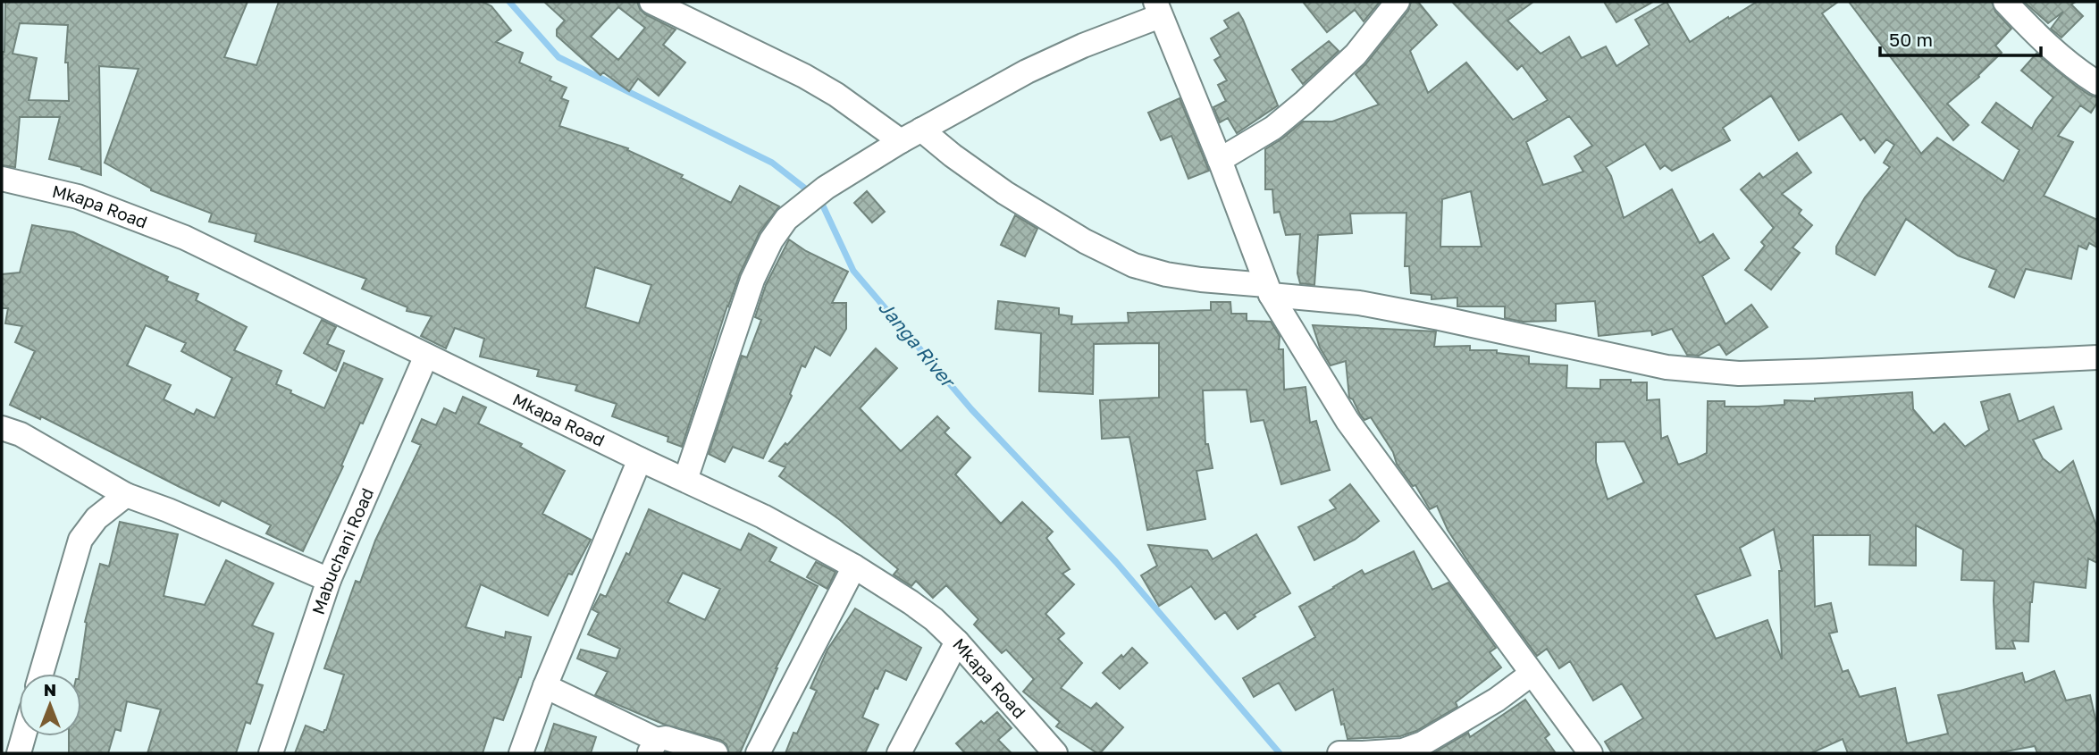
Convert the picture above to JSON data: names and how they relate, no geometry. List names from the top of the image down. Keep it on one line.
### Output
{"streets":{"street":["Mkapa Road","Mabuchani Road"]},"crossings":[["Mkapa Road","Mabuchani Road"]],"water":["Janga River"],"scale_bar":"50 m","north":"top"}
